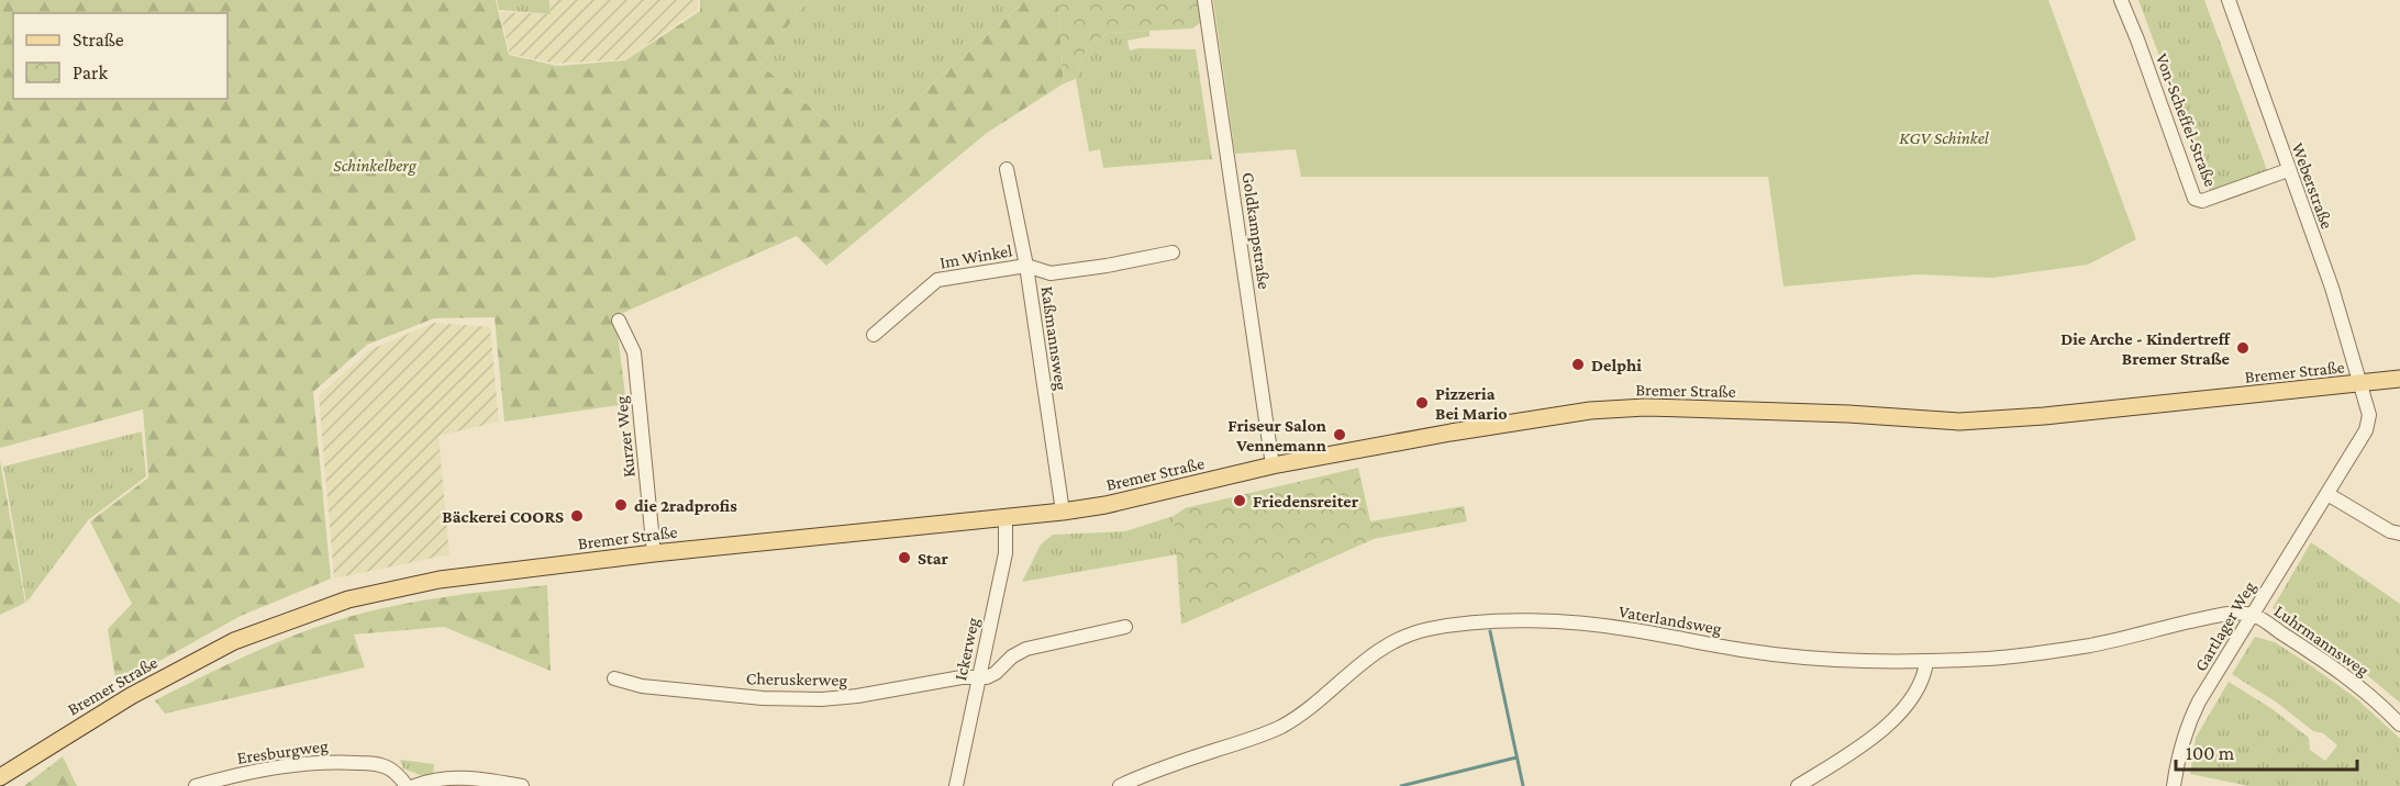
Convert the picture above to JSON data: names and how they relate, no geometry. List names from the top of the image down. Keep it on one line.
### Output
{"streets":{"main road":["Bremer Straße"],"street":["Von-Scheffel-Straße","Weberstraße","Goldkampstraße","Im Winkel","Kaßmannsweg","Kurzer Weg","Vaterlandsweg","Gartlager Weg","Luhrmannsweg","Ickerweg","Cheruskerweg","Eresburgweg"]},"crossings":[["Von-Scheffel-Straße","Weberstraße"],["Weberstraße","Bremer Straße"],["Weberstraße","Gartlager Weg"],["Goldkampstraße","Bremer Straße"],["Im Winkel","Kaßmannsweg"],["Kaßmannsweg","Bremer Straße"],["Bremer Straße","Kurzer Weg"],["Bremer Straße","Gartlager Weg"],["Bremer Straße","Ickerweg"],["Vaterlandsweg","Gartlager Weg"],["Vaterlandsweg","Luhrmannsweg"],["Gartlager Weg","Luhrmannsweg"],["Ickerweg","Cheruskerweg"]],"parks":["KGV Schinkel","Schinkelberg"],"places":["Die Arche - Kindertreff Bremer Straße","Delphi","Pizzeria Bei Mario","Friseur Salon Vennemann","Friedensreiter","die 2radprofis","Bäckerei COORS","Star"],"legend":["Straße","Park"],"scale_bar":"100 m"}
